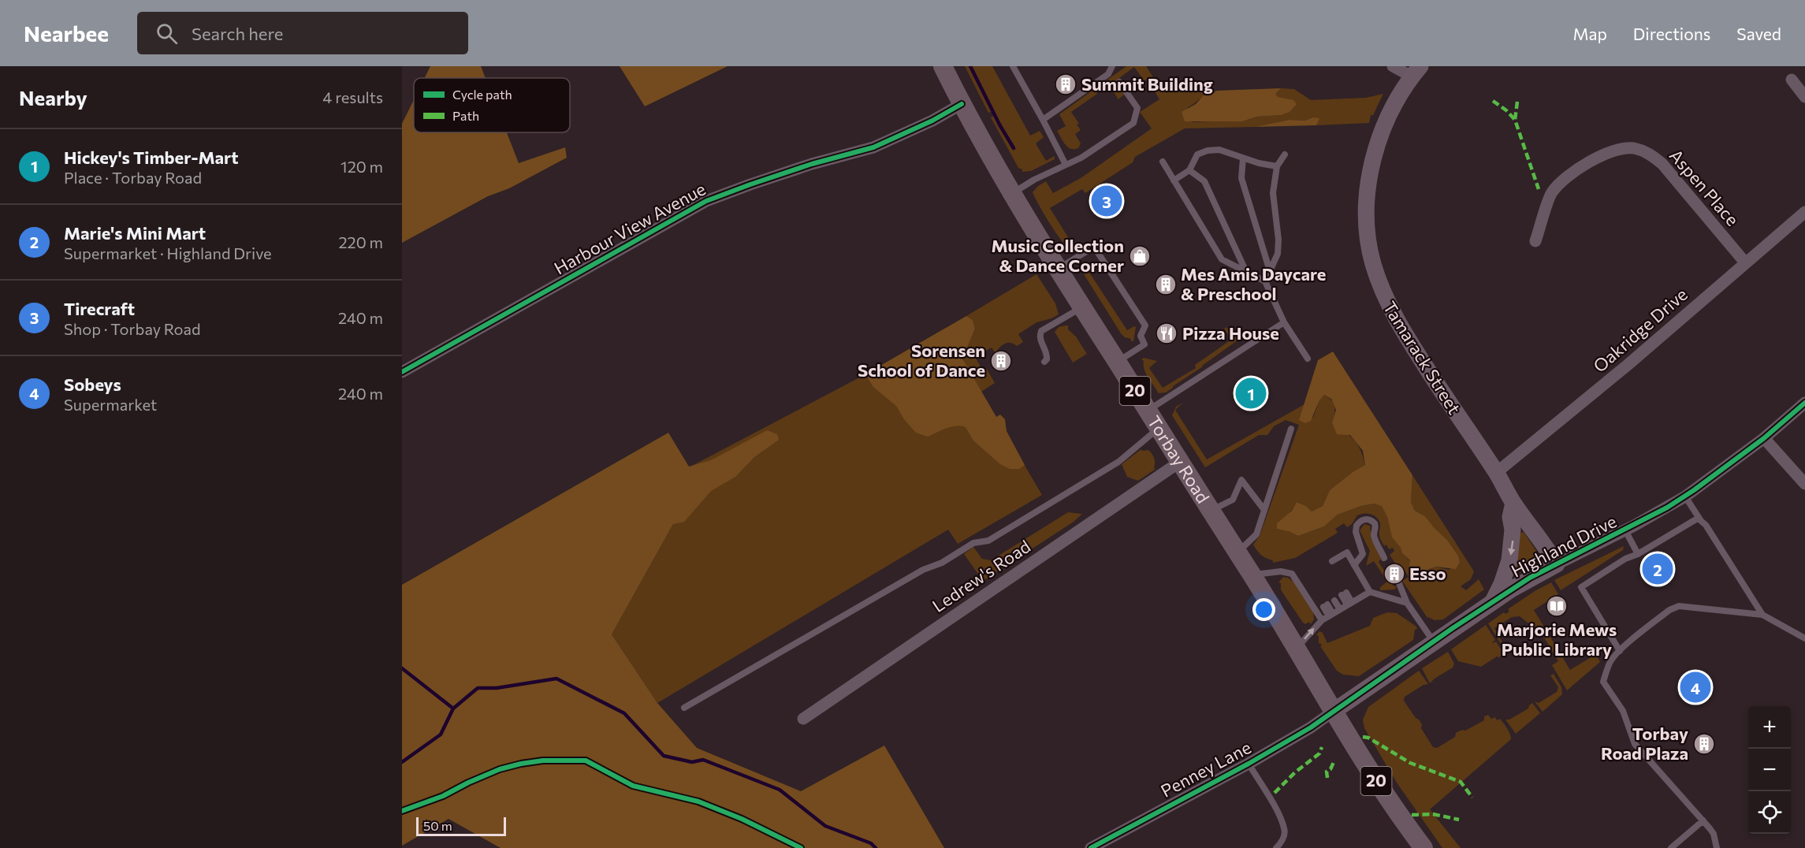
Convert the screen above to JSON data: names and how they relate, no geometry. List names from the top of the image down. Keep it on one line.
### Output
{"streets":{"main road":["20","Torbay Road"],"street":["Aspen Place","Harbour View Avenue","Oakridge Drive","Tamarack Street","Highland Drive","Ledrew's Road","Penney Lane"]},"crossings":[["Aspen Place","Oakridge Drive"],["Harbour View Avenue","Torbay Road"],["Oakridge Drive","Tamarack Street"],["Tamarack Street","Highland Drive"],["Torbay Road","Highland Drive"],["Torbay Road","Ledrew's Road"],["Torbay Road","Penney Lane"],["Highland Drive","Penney Lane"]],"places":{"building":["Summit Building","Mes Amis Daycare & Preschool","Sorensen School of Dance","Esso","Torbay Road Plaza"],"shop":["Music Collection & Dance Corner"],"restaurant":["Pizza House"],"library":["Marjorie Mews Public Library"]},"legend":["Cycle path","Path"],"scale_bar":"50 m","page":{"header":"Nearbee","search":"Search here","nav":["Map","Directions","Saved"],"heading":["Nearby","4 results"],"list":[{"mark":"1","name":"Hickey's Timber-Mart","note":"Place · Torbay Road","value":"120 m"},{"mark":"2","name":"Marie's Mini Mart","note":"Supermarket · Highland Drive","value":"220 m"},{"mark":"3","name":"Tirecraft","note":"Shop · Torbay Road","value":"240 m"},{"mark":"4","name":"Sobeys","note":"Supermarket","value":"240 m"}],"pins":["3","1","2","4"],"map_buttons":["+","−"],"scale":"50 m"}}
